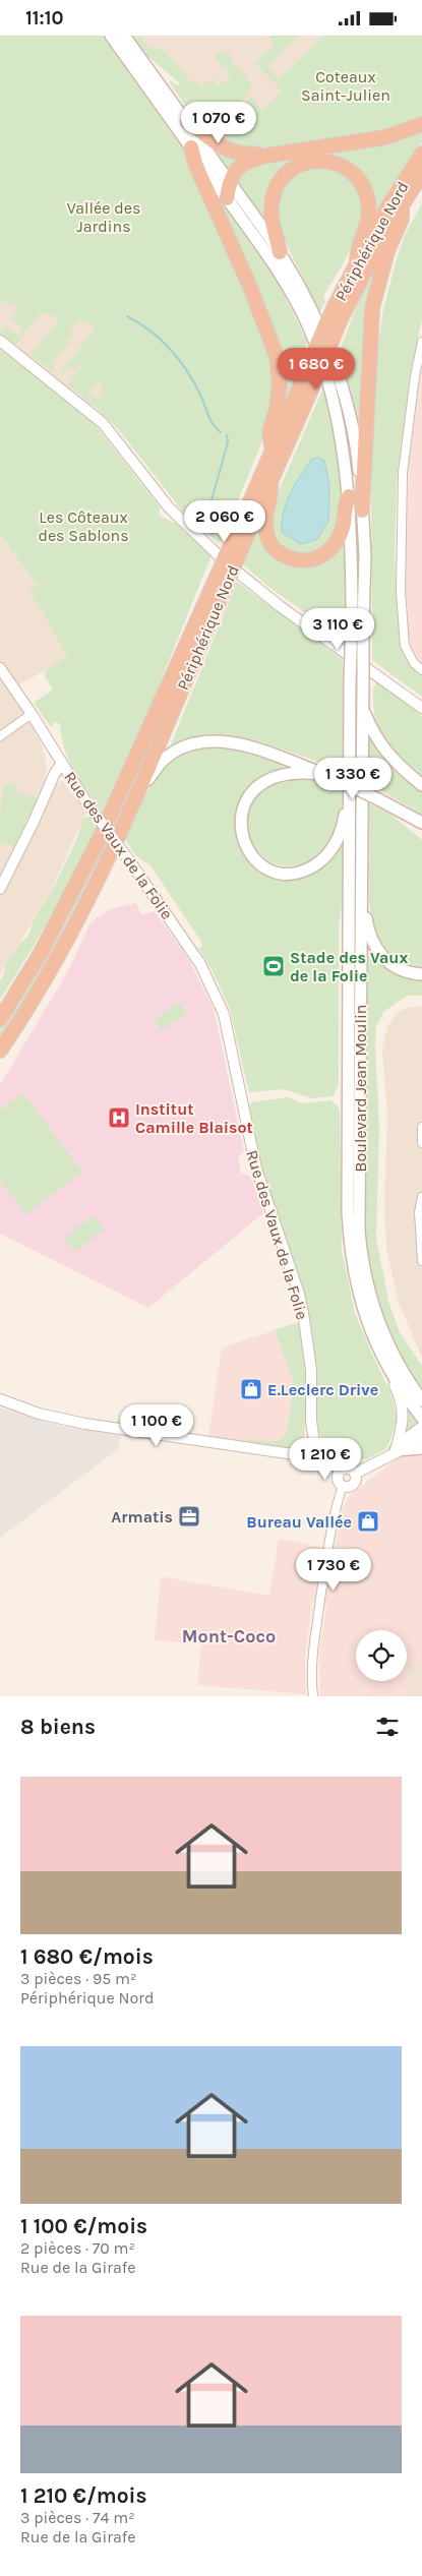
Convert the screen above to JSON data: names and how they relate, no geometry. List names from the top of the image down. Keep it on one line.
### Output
{"streets":{"highway":["Périphérique Nord"],"main road":["Boulevard Jean Moulin"],"street":["Rue des Vaux de la Folie"]},"districts":["Mont-Coco"],"parks":["Coteaux Saint-Julien","Vallée des Jardins","Les Côteaux des Sablons"],"places":{"sports":["Stade des Vaux de la Folie"],"hospital":["Institut Camille Blaisot"],"shop":["E.Leclerc Drive","Bureau Vallée"],"office":["Armatis"]},"page":{"status":"11:10","price":["1 070 €","1 680 €","2 060 €","3 110 €","1 330 €","1 100 €","1 210 €","1 730 €"],"heading":"8 biens","list":[{"name":"1 680 €/mois","note":"3 pièces · 95 m² · Périphérique Nord"},{"name":"1 100 €/mois","note":"2 pièces · 70 m² · Rue de la Girafe"},{"name":"1 210 €/mois","note":"3 pièces · 74 m² · Rue de la Girafe"}]}}
